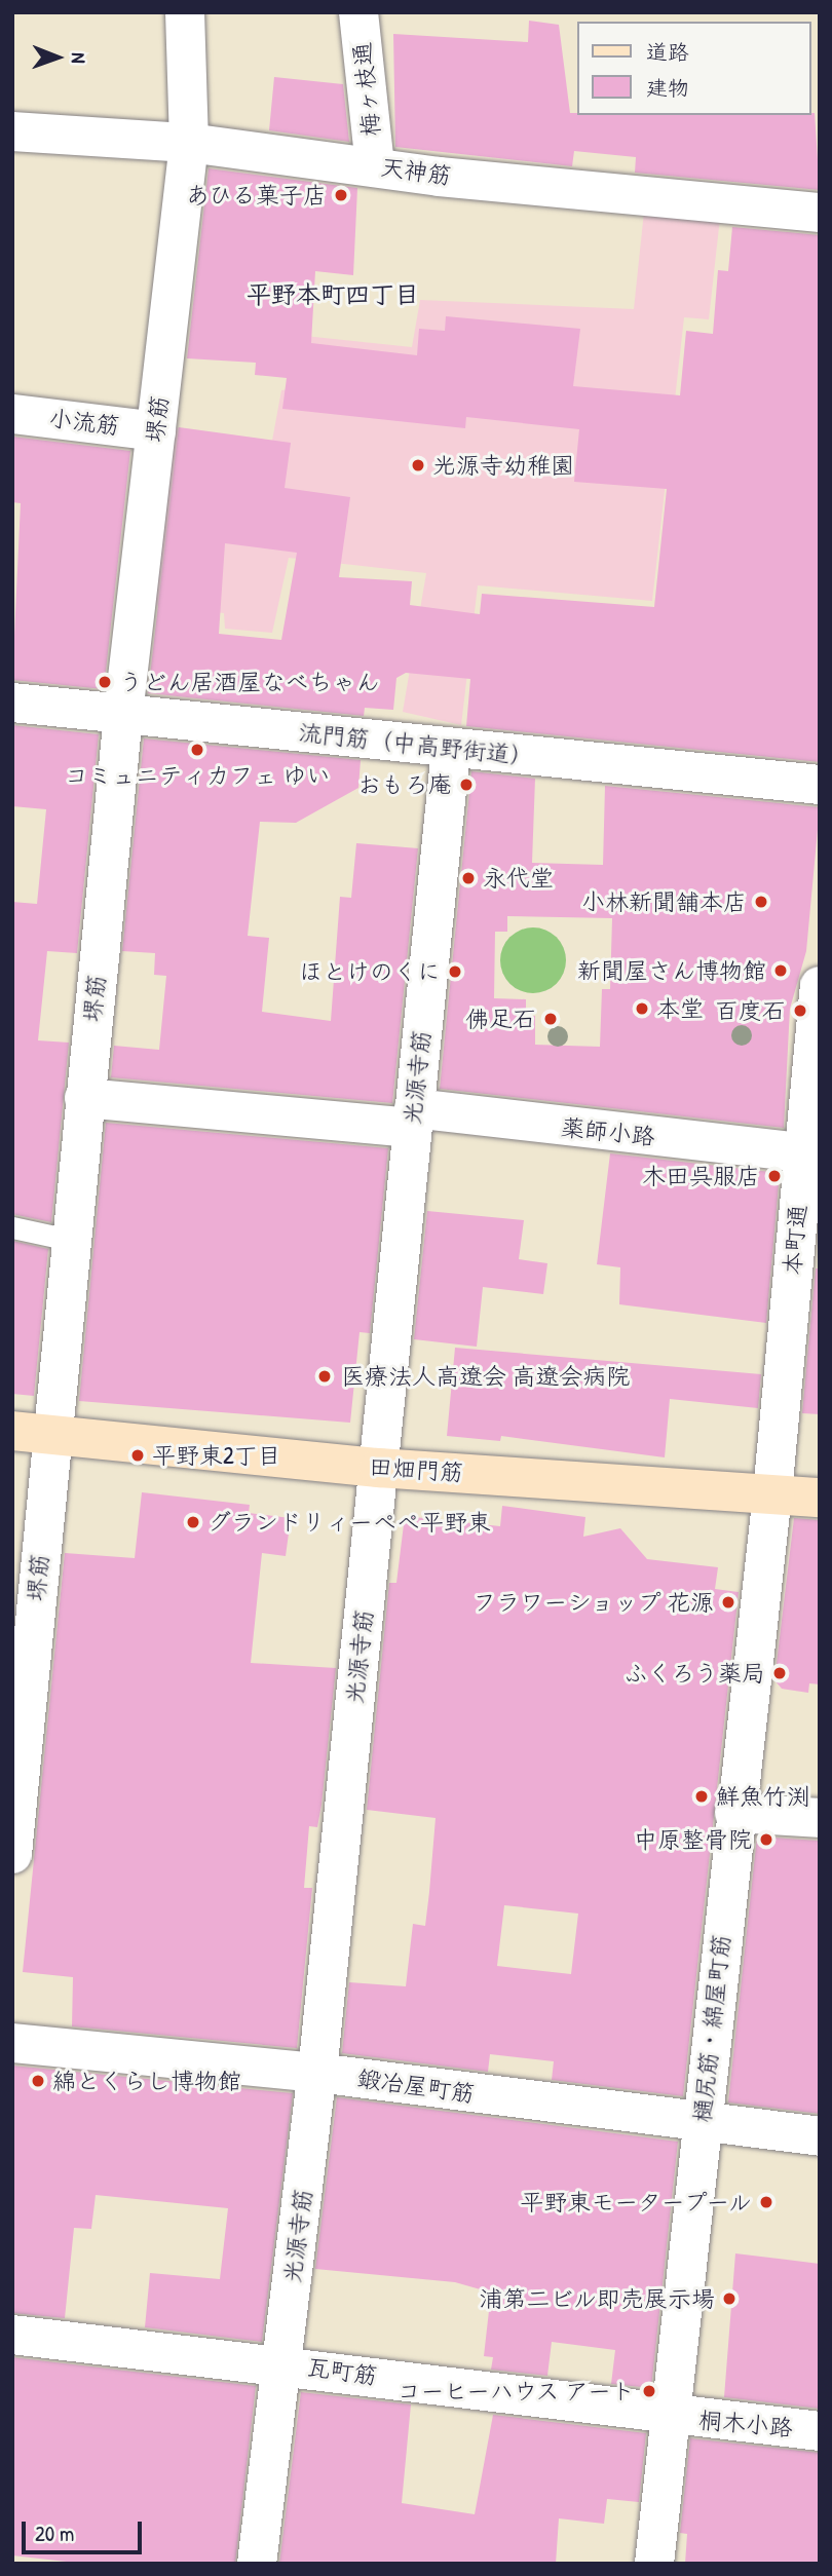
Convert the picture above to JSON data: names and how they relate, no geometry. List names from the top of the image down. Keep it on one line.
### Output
{"streets":{"street":["梅ヶ枝通","天神筋","堺筋","小流筋","流門筋（中高野街道）","光源寺筋","薬師小路","本町通","田畑門筋","樋尻筋・綿屋町筋","鍛冶屋町筋","瓦町筋","桐木小路"]},"crossings":[["梅ヶ枝通","天神筋"],["天神筋","堺筋"],["堺筋","小流筋"],["堺筋","流門筋（中高野街道）"],["堺筋","薬師小路"],["堺筋","田畑門筋"],["流門筋（中高野街道）","光源寺筋"],["光源寺筋","薬師小路"],["光源寺筋","田畑門筋"],["光源寺筋","鍛冶屋町筋"],["光源寺筋","瓦町筋"],["薬師小路","本町通"],["本町通","田畑門筋"],["本町通","樋尻筋・綿屋町筋"],["田畑門筋","樋尻筋・綿屋町筋"],["樋尻筋・綿屋町筋","鍛冶屋町筋"],["樋尻筋・綿屋町筋","瓦町筋"],["樋尻筋・綿屋町筋","桐木小路"],["瓦町筋","桐木小路"]],"districts":["平野本町四丁目"],"places":["あひる菓子店","光源寺幼稚園","うどん居酒屋なべちゃん","コミュニティカフェ ゆい","おもろ庵","永代堂","小林新聞舗本店","新聞屋さん博物館","ほとけのくに","本堂","百度石","佛足石","木田呉服店","医療法人高遼会 高遼会病院","平野東2丁目","グランドリィーぺぺ平野東","フラワーショップ 花源","ふくろう薬局","鮮魚竹渕","中原整骨院","綿とくらし博物館","平野東モータープール","浦第二ビル即売展示場","コーヒーハウス アート"],"legend":["道路","建物"],"scale_bar":"20 m","north":"right"}
